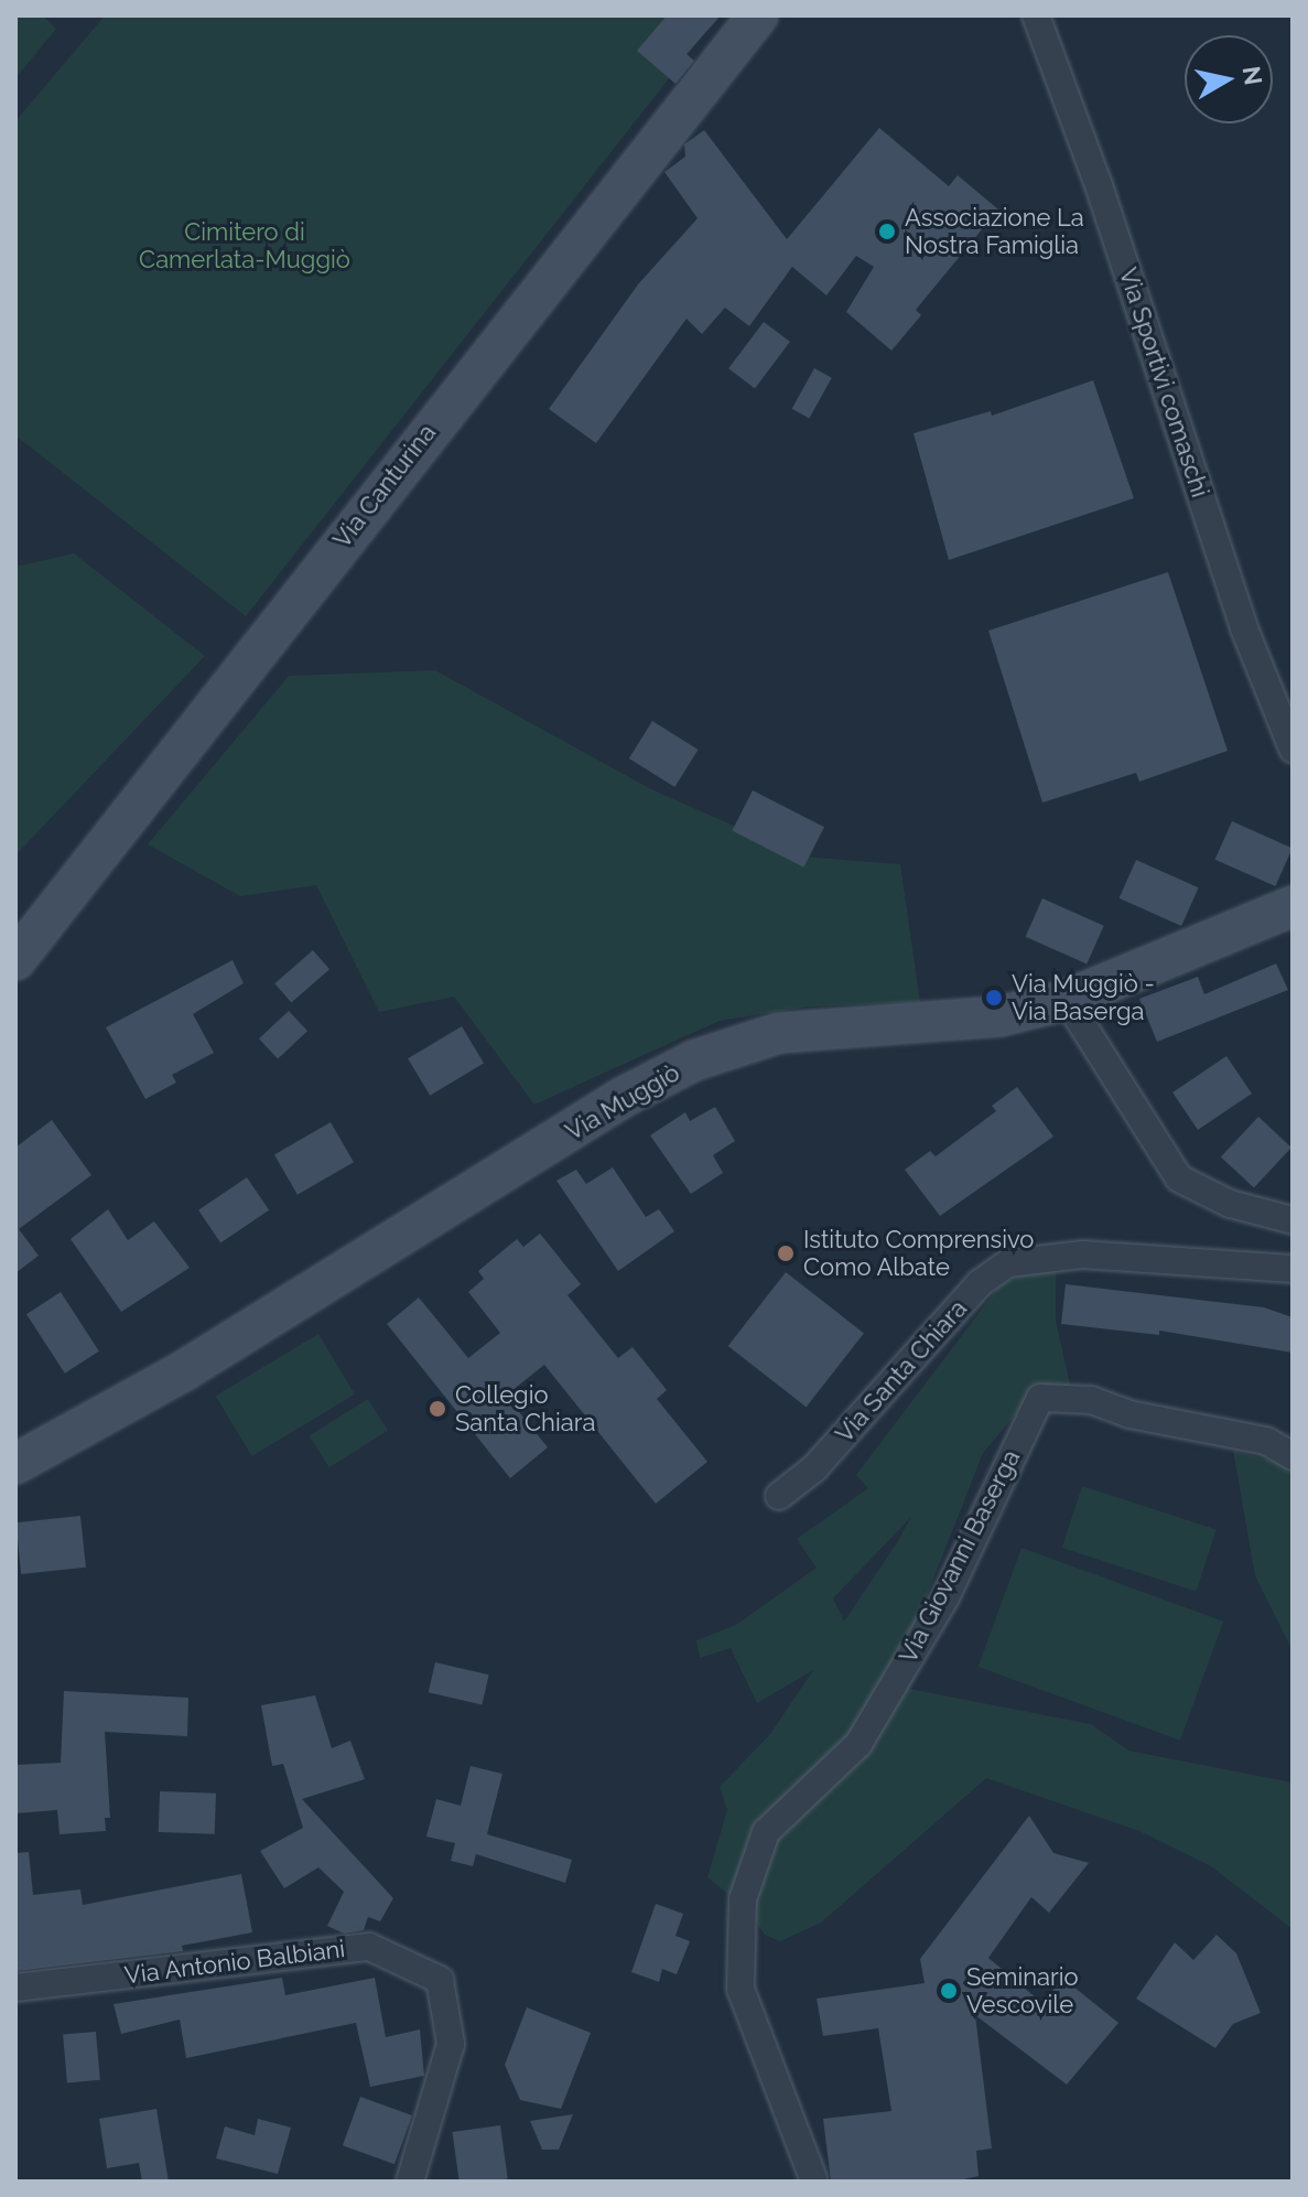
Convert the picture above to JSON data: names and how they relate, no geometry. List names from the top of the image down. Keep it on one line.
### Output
{"streets":{"street":["Via Sportivi comaschi","Via Canturina","Via Muggiò","Via Santa Chiara","Via Giovanni Baserga","Via Antonio Balbiani"]},"parks":["Cimitero di Camerlata-Muggiò"],"places":["Associazione La Nostra Famiglia","Via Muggiò - Via Baserga","Istituto Comprensivo Como Albate","Collegio Santa Chiara","Seminario Vescovile"],"north":"right"}
